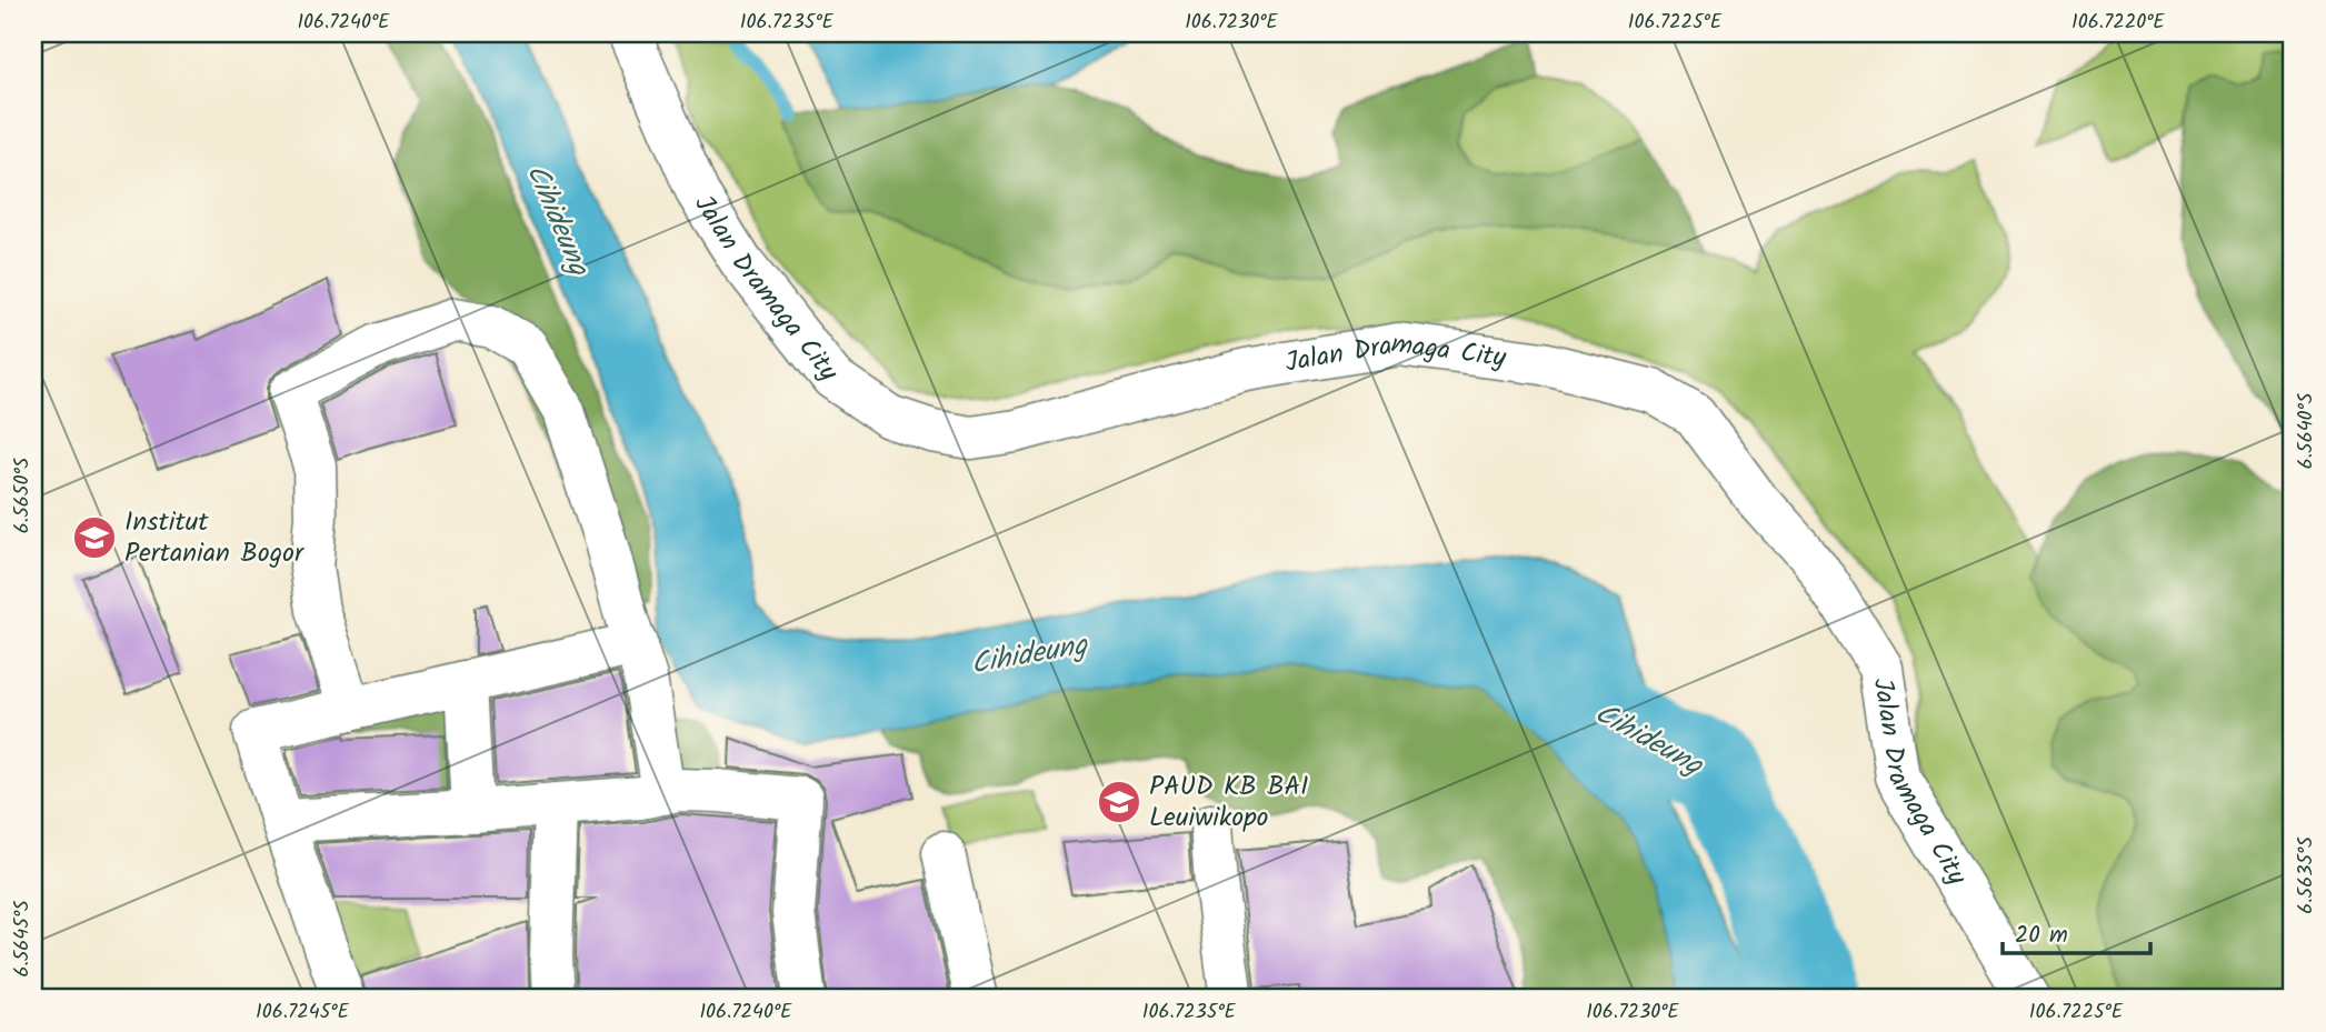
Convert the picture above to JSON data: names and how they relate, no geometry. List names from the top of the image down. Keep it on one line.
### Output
{"streets":{"street":["Jalan Dramaga City"]},"water":["Cihideung"],"places":{"school or university":["Institut Pertanian Bogor","PAUD KB BAI Leuiwikopo"]},"scale_bar":"20 m","coordinates":["106.7240°E","106.7235°E","106.7230°E","106.7225°E","106.7220°E","6.5640°S","6.5650°S","6.5635°S","6.5645°S","106.7245°E"]}
